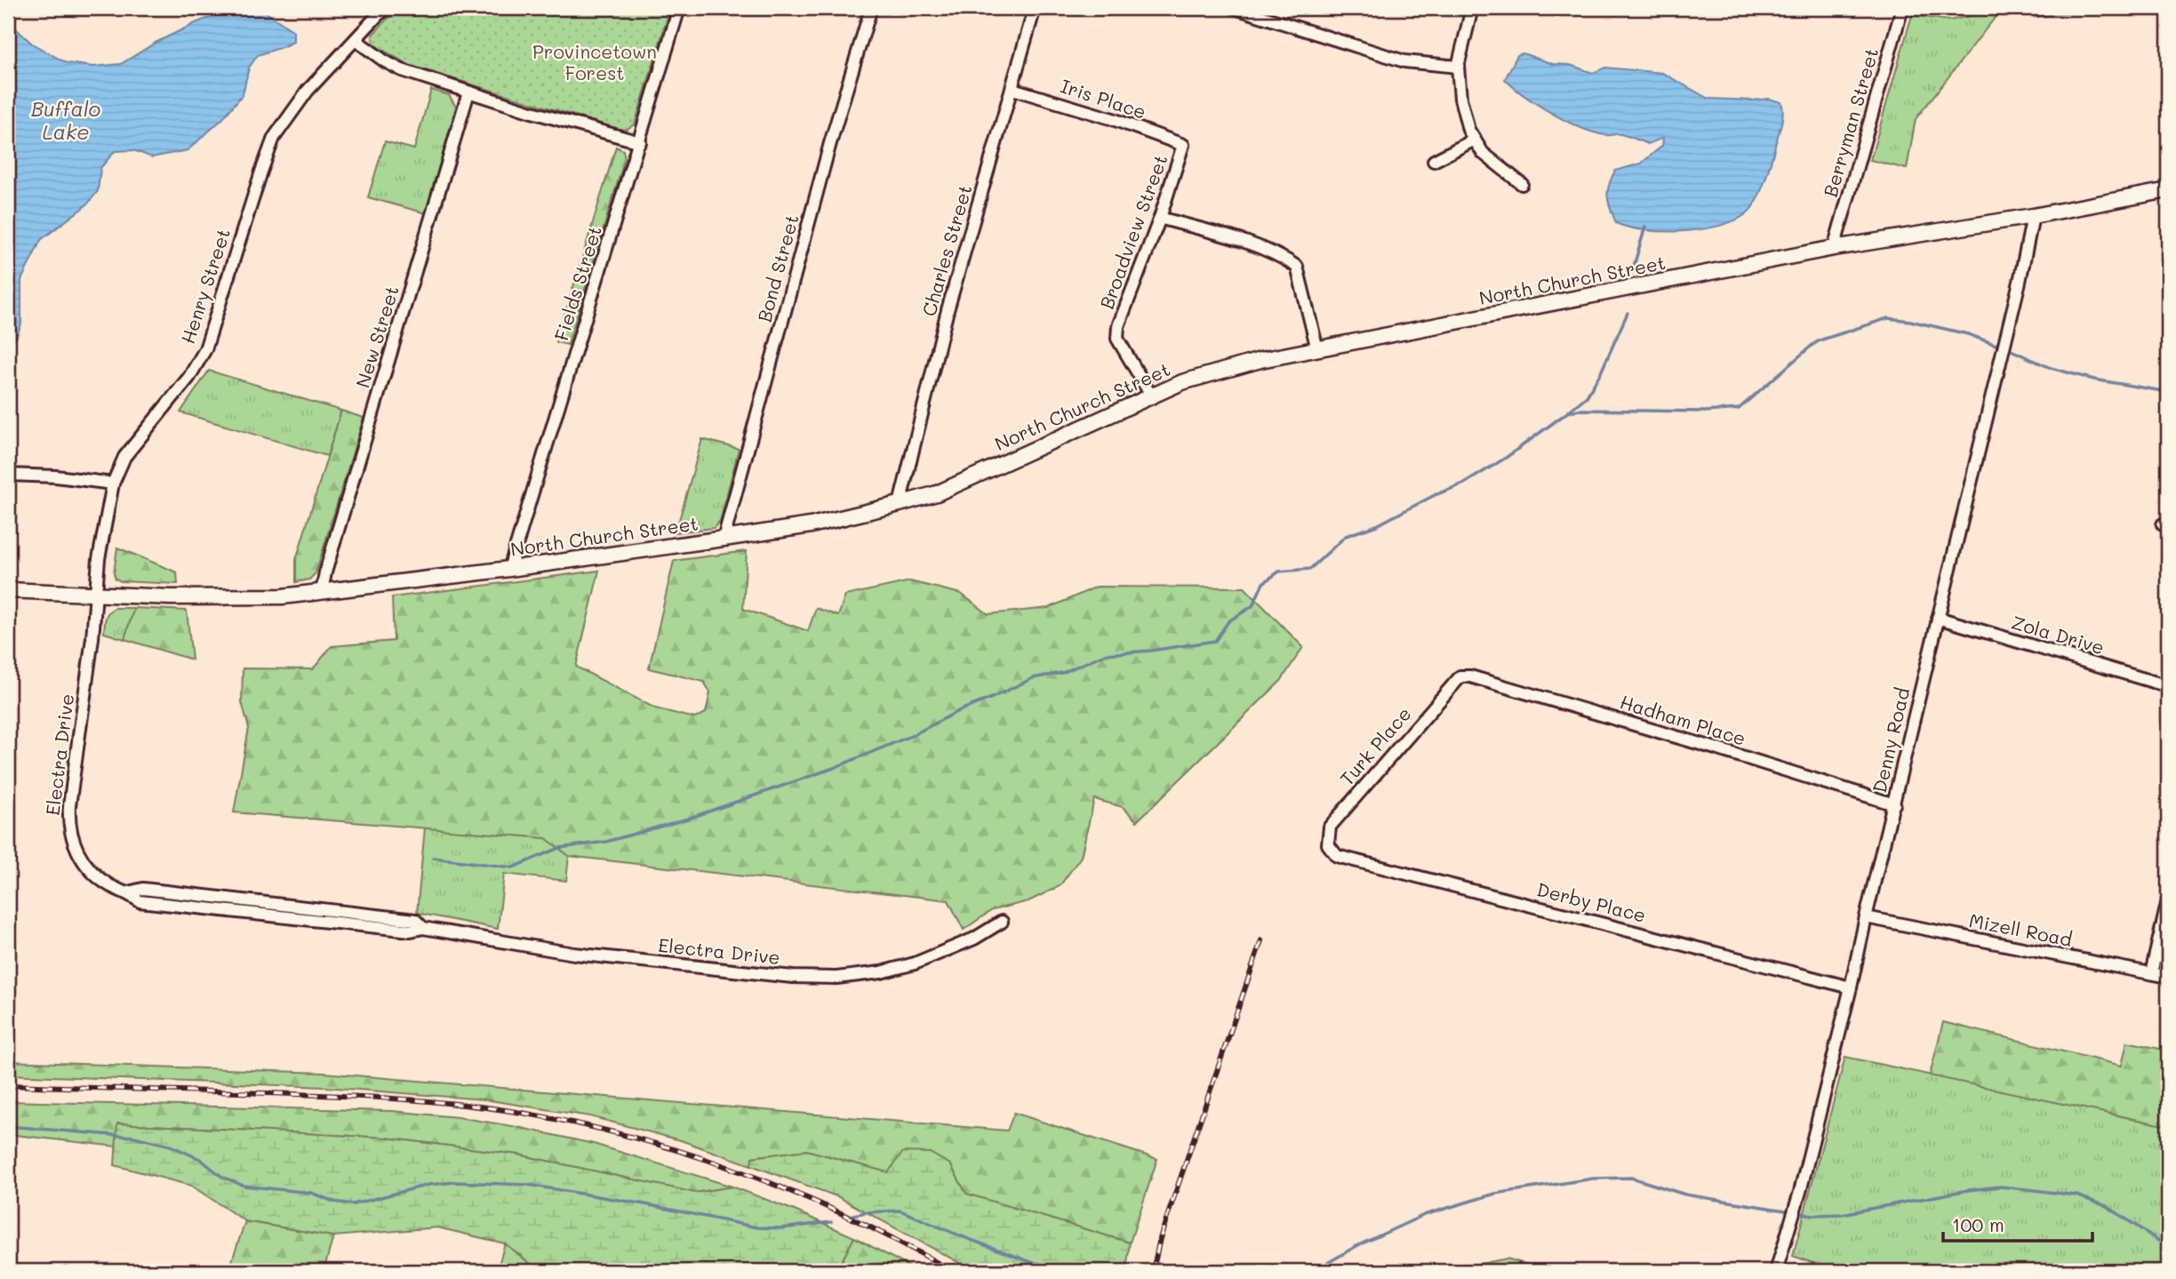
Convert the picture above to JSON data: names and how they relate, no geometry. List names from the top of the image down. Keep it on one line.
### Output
{"streets":{"main road":["North Church Street"],"street":["Iris Place","Berryman Street","Broadview Street","Charles Street","Bond Street","Fields Street","Henry Street","New Street","Zola Drive","Hadham Place","Denny Road","Turk Place","Electra Drive","Derby Place","Mizell Road"]},"crossings":[["Iris Place","Broadview Street"],["Iris Place","Charles Street"],["Berryman Street","North Church Street"],["Broadview Street","North Church Street"],["Charles Street","North Church Street"],["Bond Street","North Church Street"],["North Church Street","Fields Street"],["North Church Street","Henry Street"],["North Church Street","New Street"],["North Church Street","Denny Road"],["North Church Street","Electra Drive"],["Henry Street","Electra Drive"],["Zola Drive","Denny Road"],["Hadham Place","Denny Road"],["Hadham Place","Turk Place"],["Denny Road","Derby Place"],["Denny Road","Mizell Road"],["Turk Place","Derby Place"]],"water":["Buffalo Lake"],"parks":["Provincetown Forest"],"scale_bar":"100 m"}
